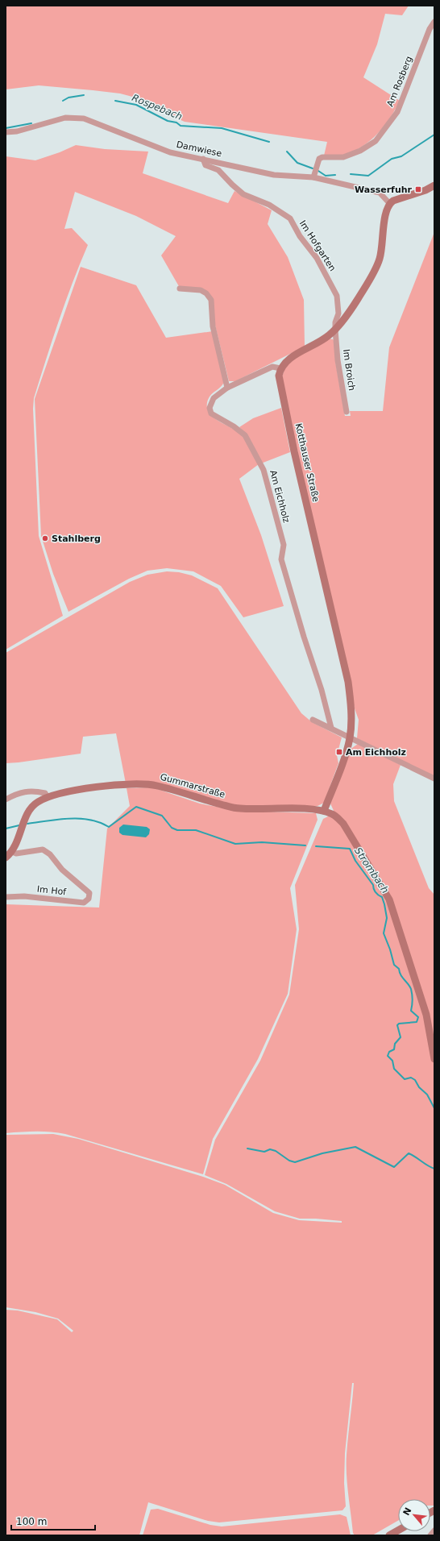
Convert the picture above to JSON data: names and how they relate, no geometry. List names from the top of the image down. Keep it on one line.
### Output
{"streets":{"street":["Am Rosberg","Damwiese","Im Hofgarten","Im Broich","Kotthauser Straße","Am Eichholz","Gummarstraße","Im Hof"]},"crossings":[["Am Rosberg","Damwiese"],["Damwiese","Im Hofgarten"],["Im Hofgarten","Im Broich"],["Kotthauser Straße","Am Eichholz"],["Kotthauser Straße","Gummarstraße"],["Gummarstraße","Im Hof"]],"water":["Rospebach","Strombach"],"places":{"transit":["Wasserfuhr","Am Eichholz"],"other":["Stahlberg"]},"scale_bar":"100 m","north":"top left"}
